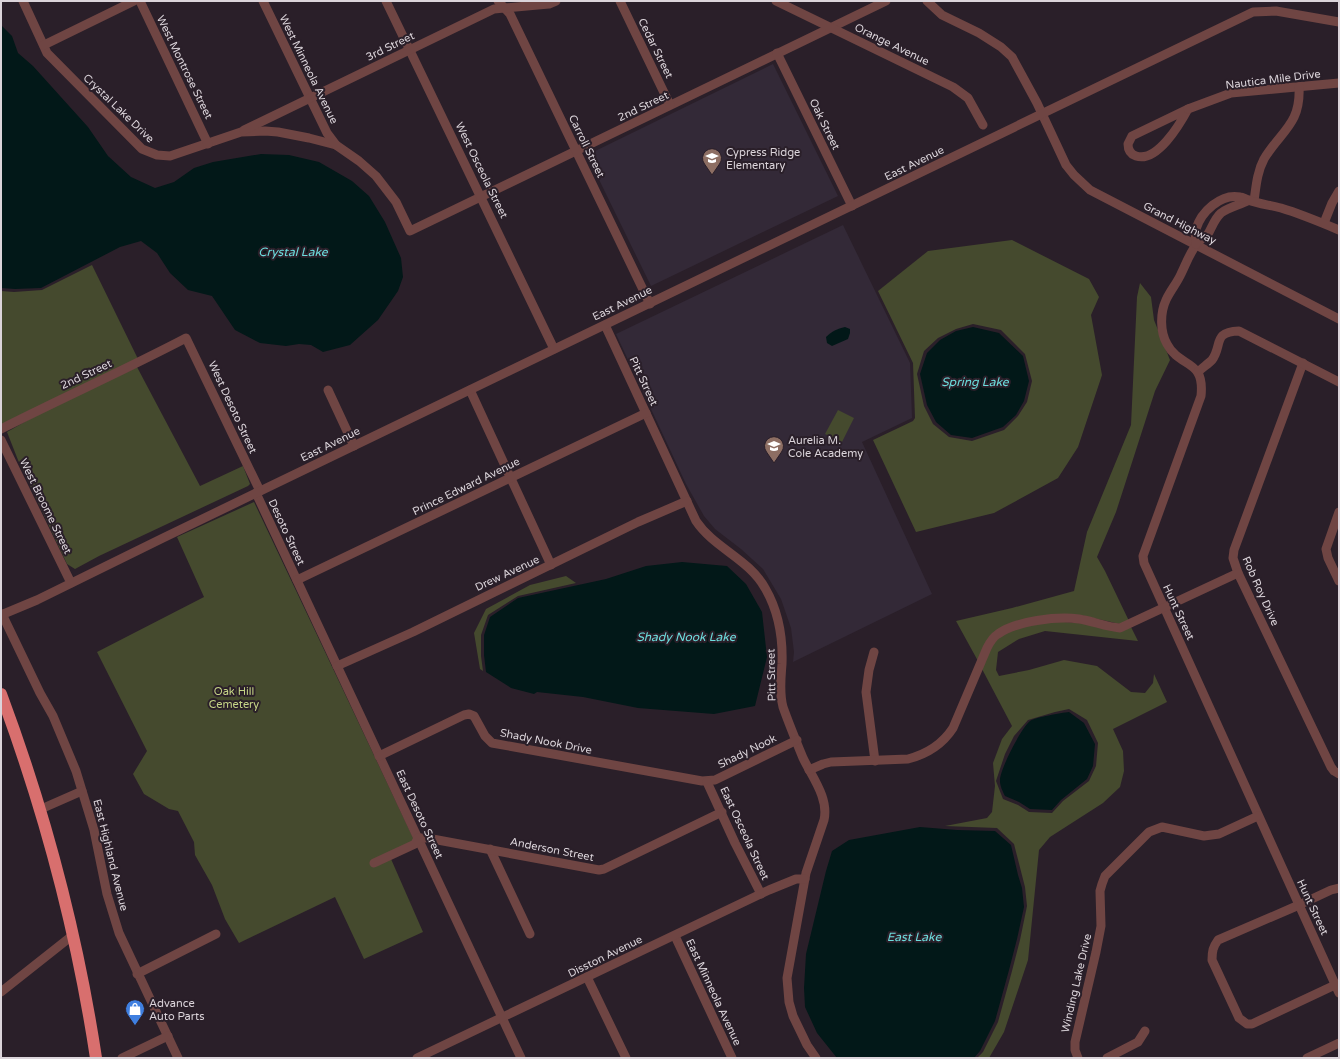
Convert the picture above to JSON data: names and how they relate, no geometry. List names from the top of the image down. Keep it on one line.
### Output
{"streets":{"street":["Orange Avenue","3rd Street","Cedar Street","West Montrose Street","West Minneola Avenue","Nautica Mile Drive","2nd Street","Crystal Lake Drive","Oak Street","Carroll Street","East Avenue","West Osceola Street","Grand Highway","Pitt Street","West Desoto Street","Prince Edward Avenue","West Broome Street","Desoto Street","Drew Avenue","Rob Roy Drive","Hunt Street","Shady Nook Drive","Shady Nook","East Desoto Street","East Osceola Street","Anderson Street","East Highland Avenue","Disston Avenue","Winding Lake Drive","East Minneola Avenue"]},"crossings":[["Orange Avenue","2nd Street"],["3rd Street","West Minneola Avenue"],["3rd Street","Crystal Lake Drive"],["3rd Street","Carroll Street"],["3rd Street","West Osceola Street"],["Cedar Street","2nd Street"],["West Montrose Street","Crystal Lake Drive"],["West Minneola Avenue","Crystal Lake Drive"],["2nd Street","Crystal Lake Drive"],["2nd Street","Oak Street"],["2nd Street","Carroll Street"],["2nd Street","West Osceola Street"],["2nd Street","West Desoto Street"],["Oak Street","East Avenue"],["Carroll Street","East Avenue"],["East Avenue","West Osceola Street"],["East Avenue","Grand Highway"],["East Avenue","Pitt Street"],["East Avenue","West Desoto Street"],["East Avenue","West Broome Street"],["East Avenue","Desoto Street"],["East Avenue","East Highland Avenue"],["Pitt Street","Prince Edward Avenue"],["Pitt Street","Drew Avenue"],["Pitt Street","Shady Nook"],["Pitt Street","Disston Avenue"],["West Desoto Street","Desoto Street"],["Prince Edward Avenue","Desoto Street"],["Prince Edward Avenue","East Desoto Street"],["Desoto Street","East Desoto Street"],["Drew Avenue","East Desoto Street"],["Hunt Street","Winding Lake Drive"],["Shady Nook Drive","Shady Nook"],["Shady Nook Drive","East Desoto Street"],["Shady Nook Drive","East Osceola Street"],["Shady Nook","East Osceola Street"],["East Desoto Street","Anderson Street"],["East Desoto Street","Disston Avenue"],["East Osceola Street","Anderson Street"],["East Osceola Street","Disston Avenue"],["Disston Avenue","East Minneola Avenue"]],"water":["Crystal Lake","Spring Lake","Shady Nook Lake","East Lake"],"parks":["Oak Hill Cemetery"],"places":{"school or university":["Cypress Ridge Elementary","Aurelia M. Cole Academy"],"shop":["Advance Auto Parts"]}}
